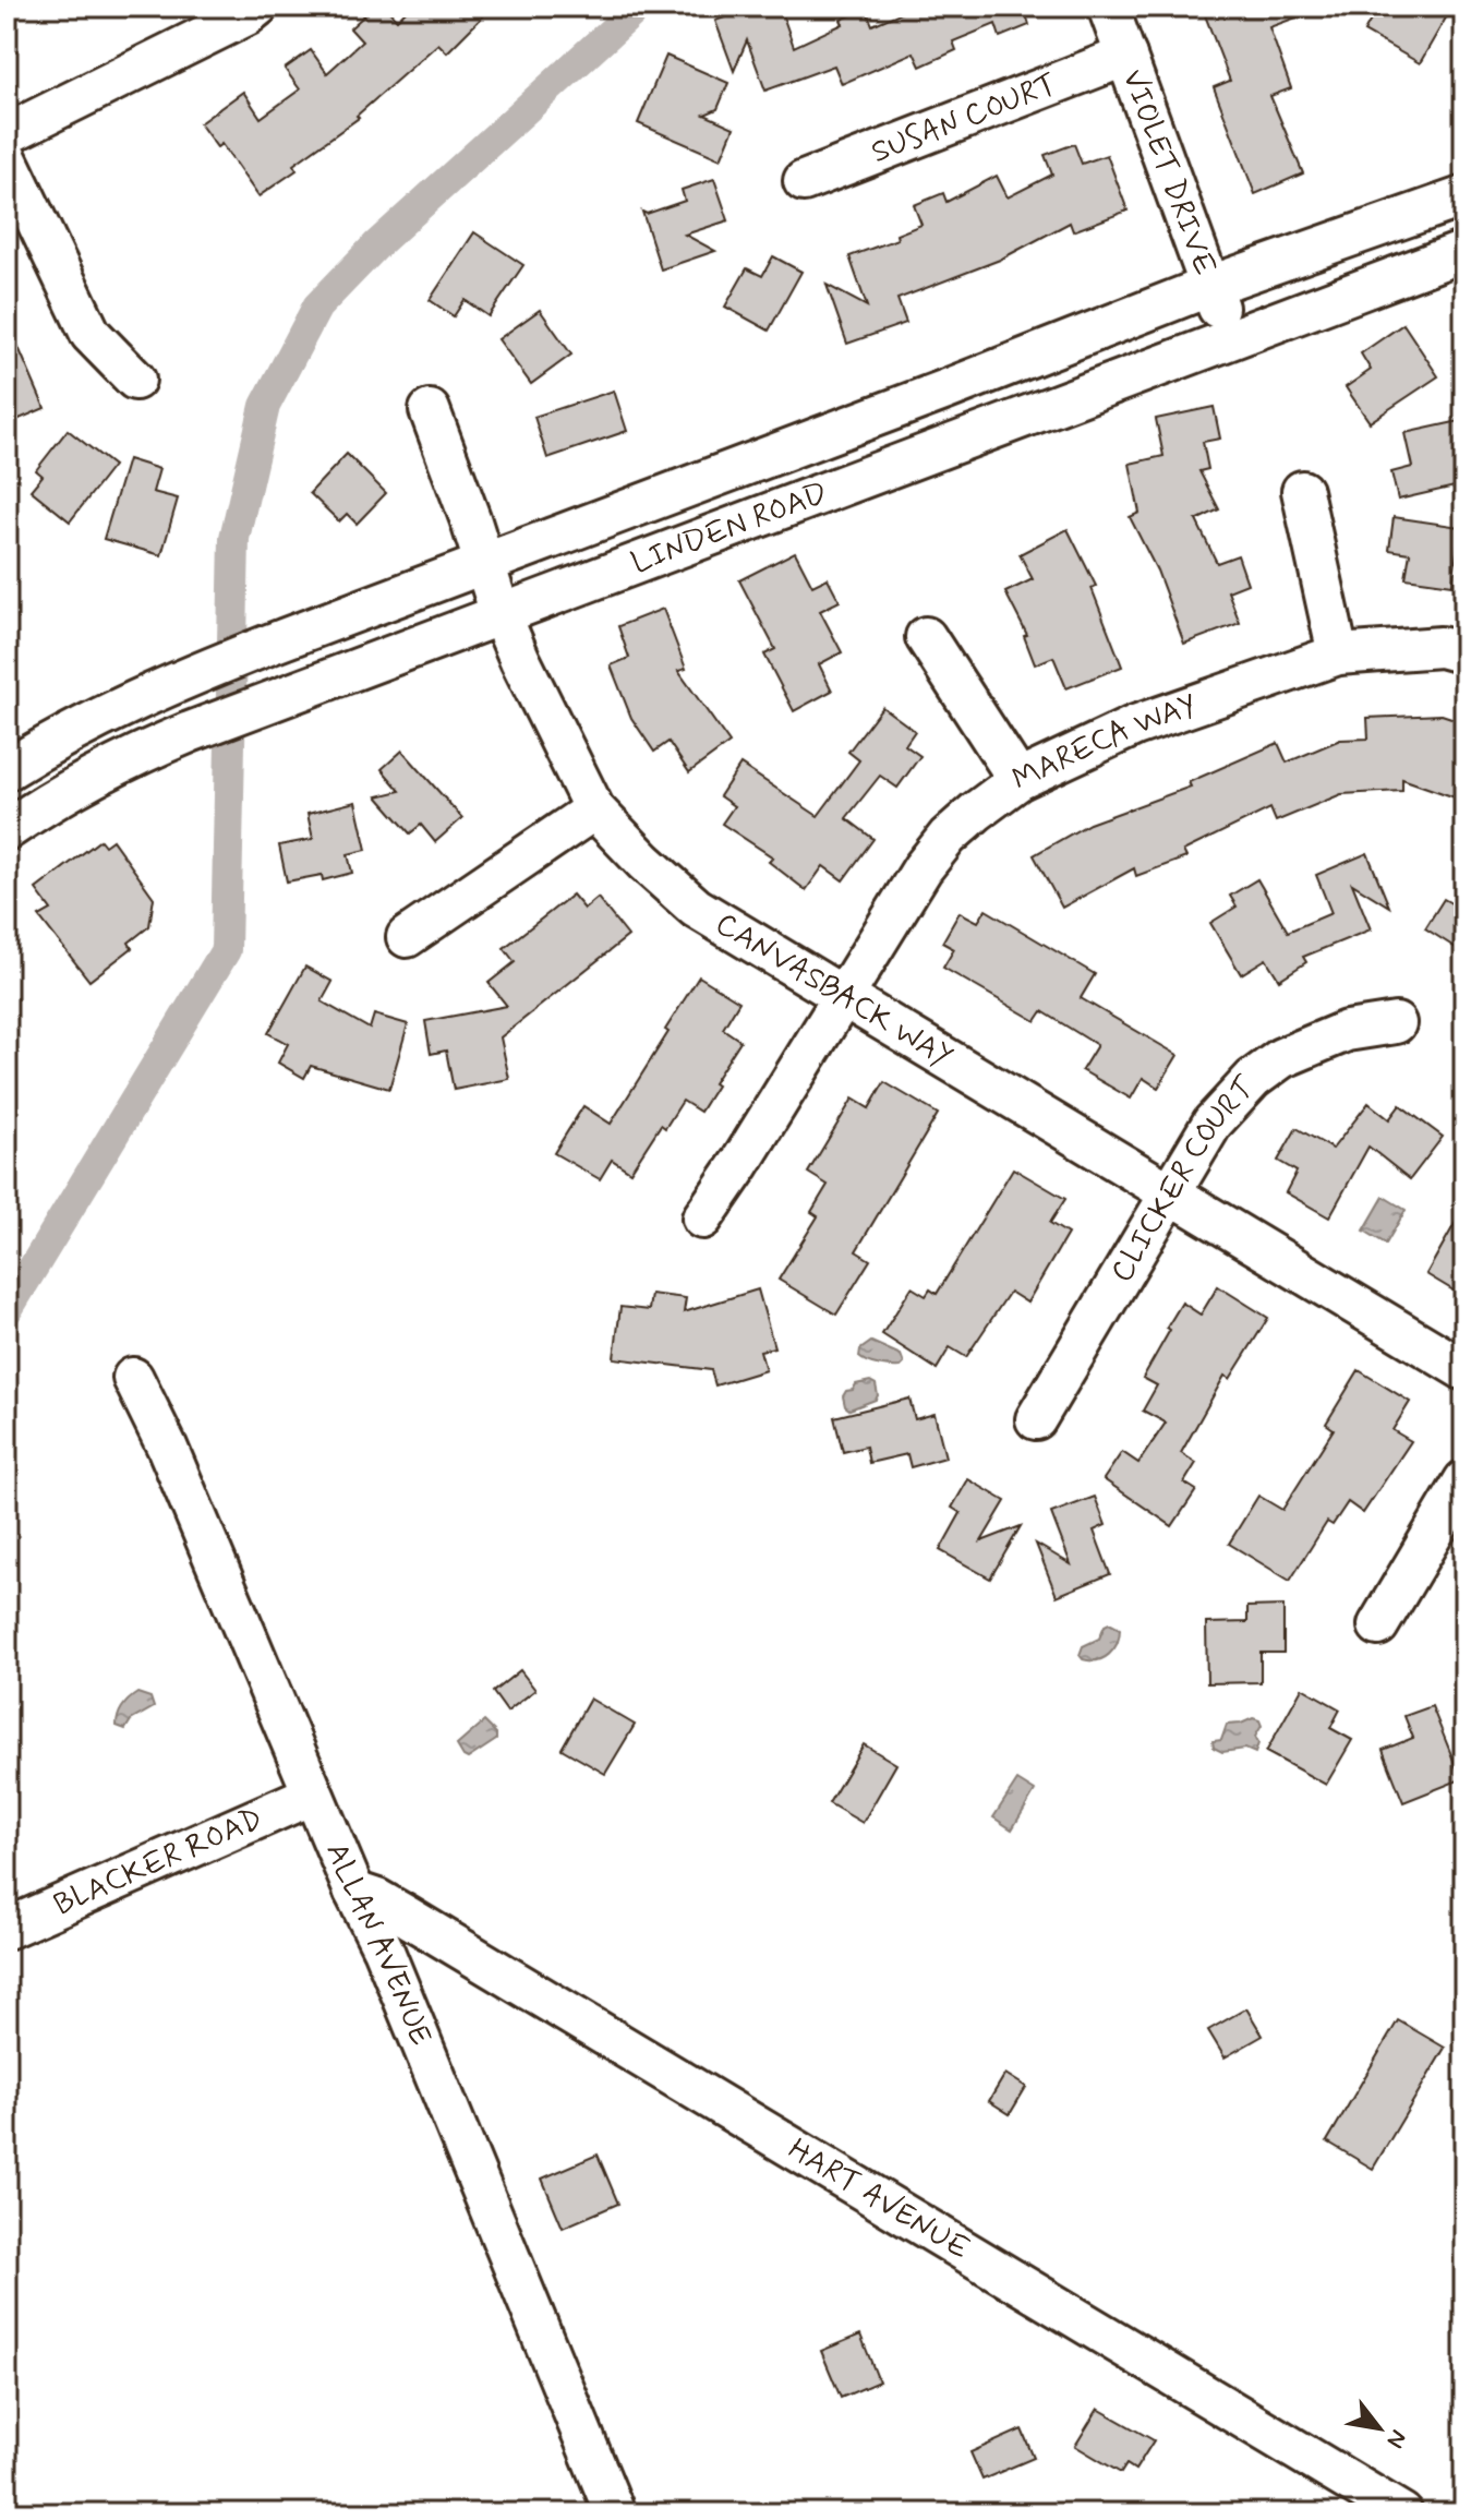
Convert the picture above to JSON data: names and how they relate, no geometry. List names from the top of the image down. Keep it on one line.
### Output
{"streets":{"street":["SUSAN COURT","VIOLET DRIVE","LINDEN ROAD","MARECA WAY","CANVASBACK WAY","CLICKER COURT","BLACKER ROAD","ALLAN AVENUE","HART AVENUE"]},"crossings":[["SUSAN COURT","VIOLET DRIVE"],["VIOLET DRIVE","LINDEN ROAD"],["LINDEN ROAD","CANVASBACK WAY"],["MARECA WAY","CANVASBACK WAY"],["CANVASBACK WAY","CLICKER COURT"],["BLACKER ROAD","ALLAN AVENUE"],["ALLAN AVENUE","HART AVENUE"]],"north":"bottom right"}
